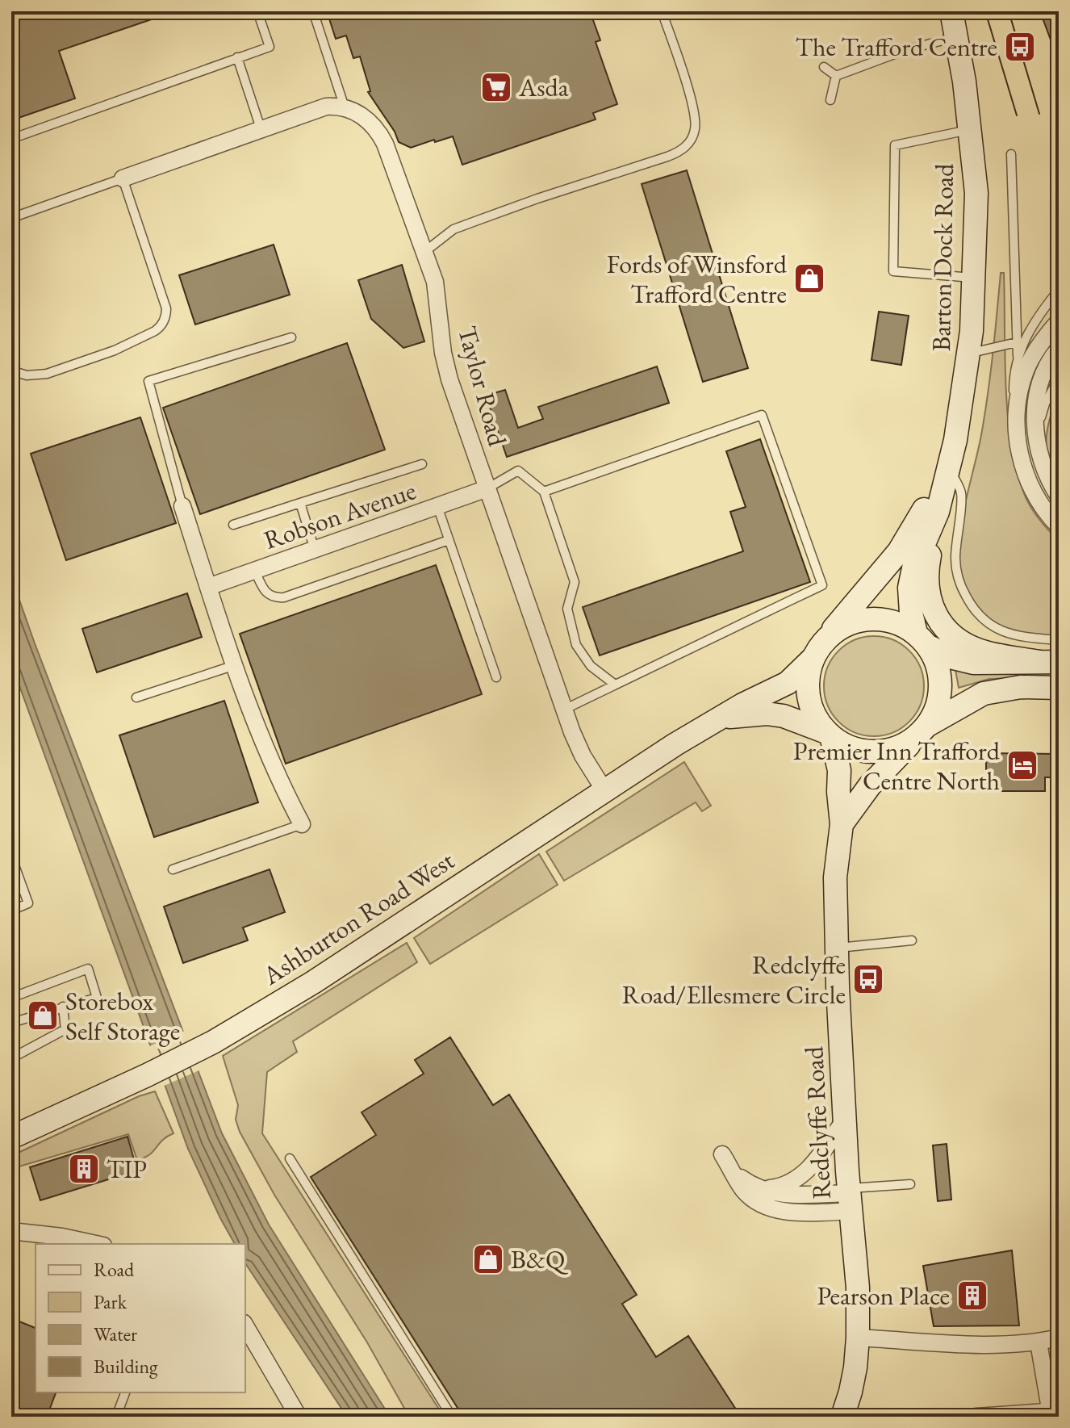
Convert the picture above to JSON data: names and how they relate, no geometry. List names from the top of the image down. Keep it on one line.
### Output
{"streets":{"main road":["Barton Dock Road","Ashburton Road West","Redclyffe Road"],"street":["Taylor Road","Robson Avenue"]},"crossings":[["Barton Dock Road","Ashburton Road West"],["Barton Dock Road","Redclyffe Road"],["Taylor Road","Robson Avenue"],["Taylor Road","Ashburton Road West"],["Ashburton Road West","Redclyffe Road"]],"places":{"bus stop":["The Trafford Centre","Redclyffe Road/Ellesmere Circle"],"supermarket":["Asda"],"shop":["Fords of Winsford Trafford Centre","Storebox Self Storage","B&Q"],"hotel":["Premier Inn Trafford Centre North"],"building":["TIP","Pearson Place"]},"legend":["Road","Park","Water","Building"]}
